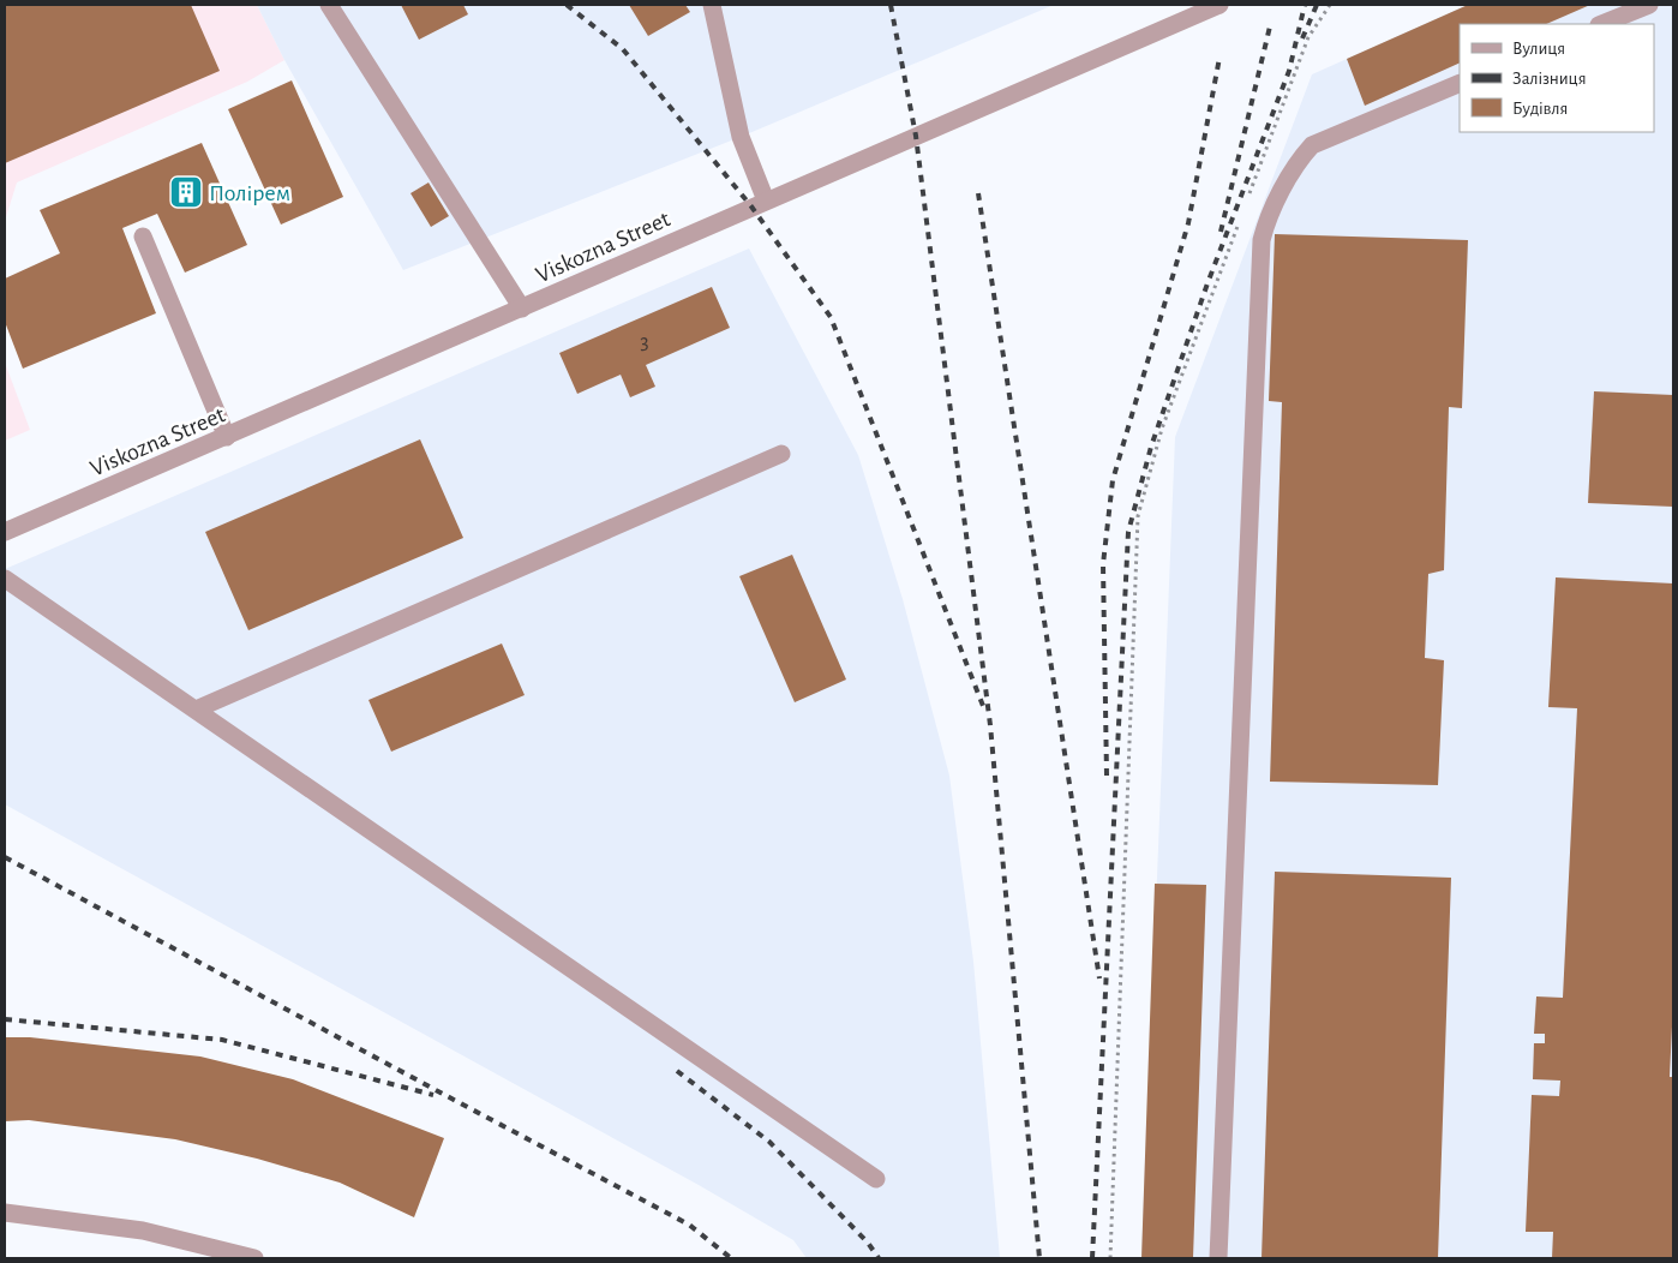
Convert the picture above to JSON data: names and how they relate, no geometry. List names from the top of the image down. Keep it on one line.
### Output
{"streets":{"street":["Viskozna Street"]},"places":{"building":["Полірем"]},"house_numbers":["3"],"legend":["Вулиця","Залізниця","Будівля"]}
